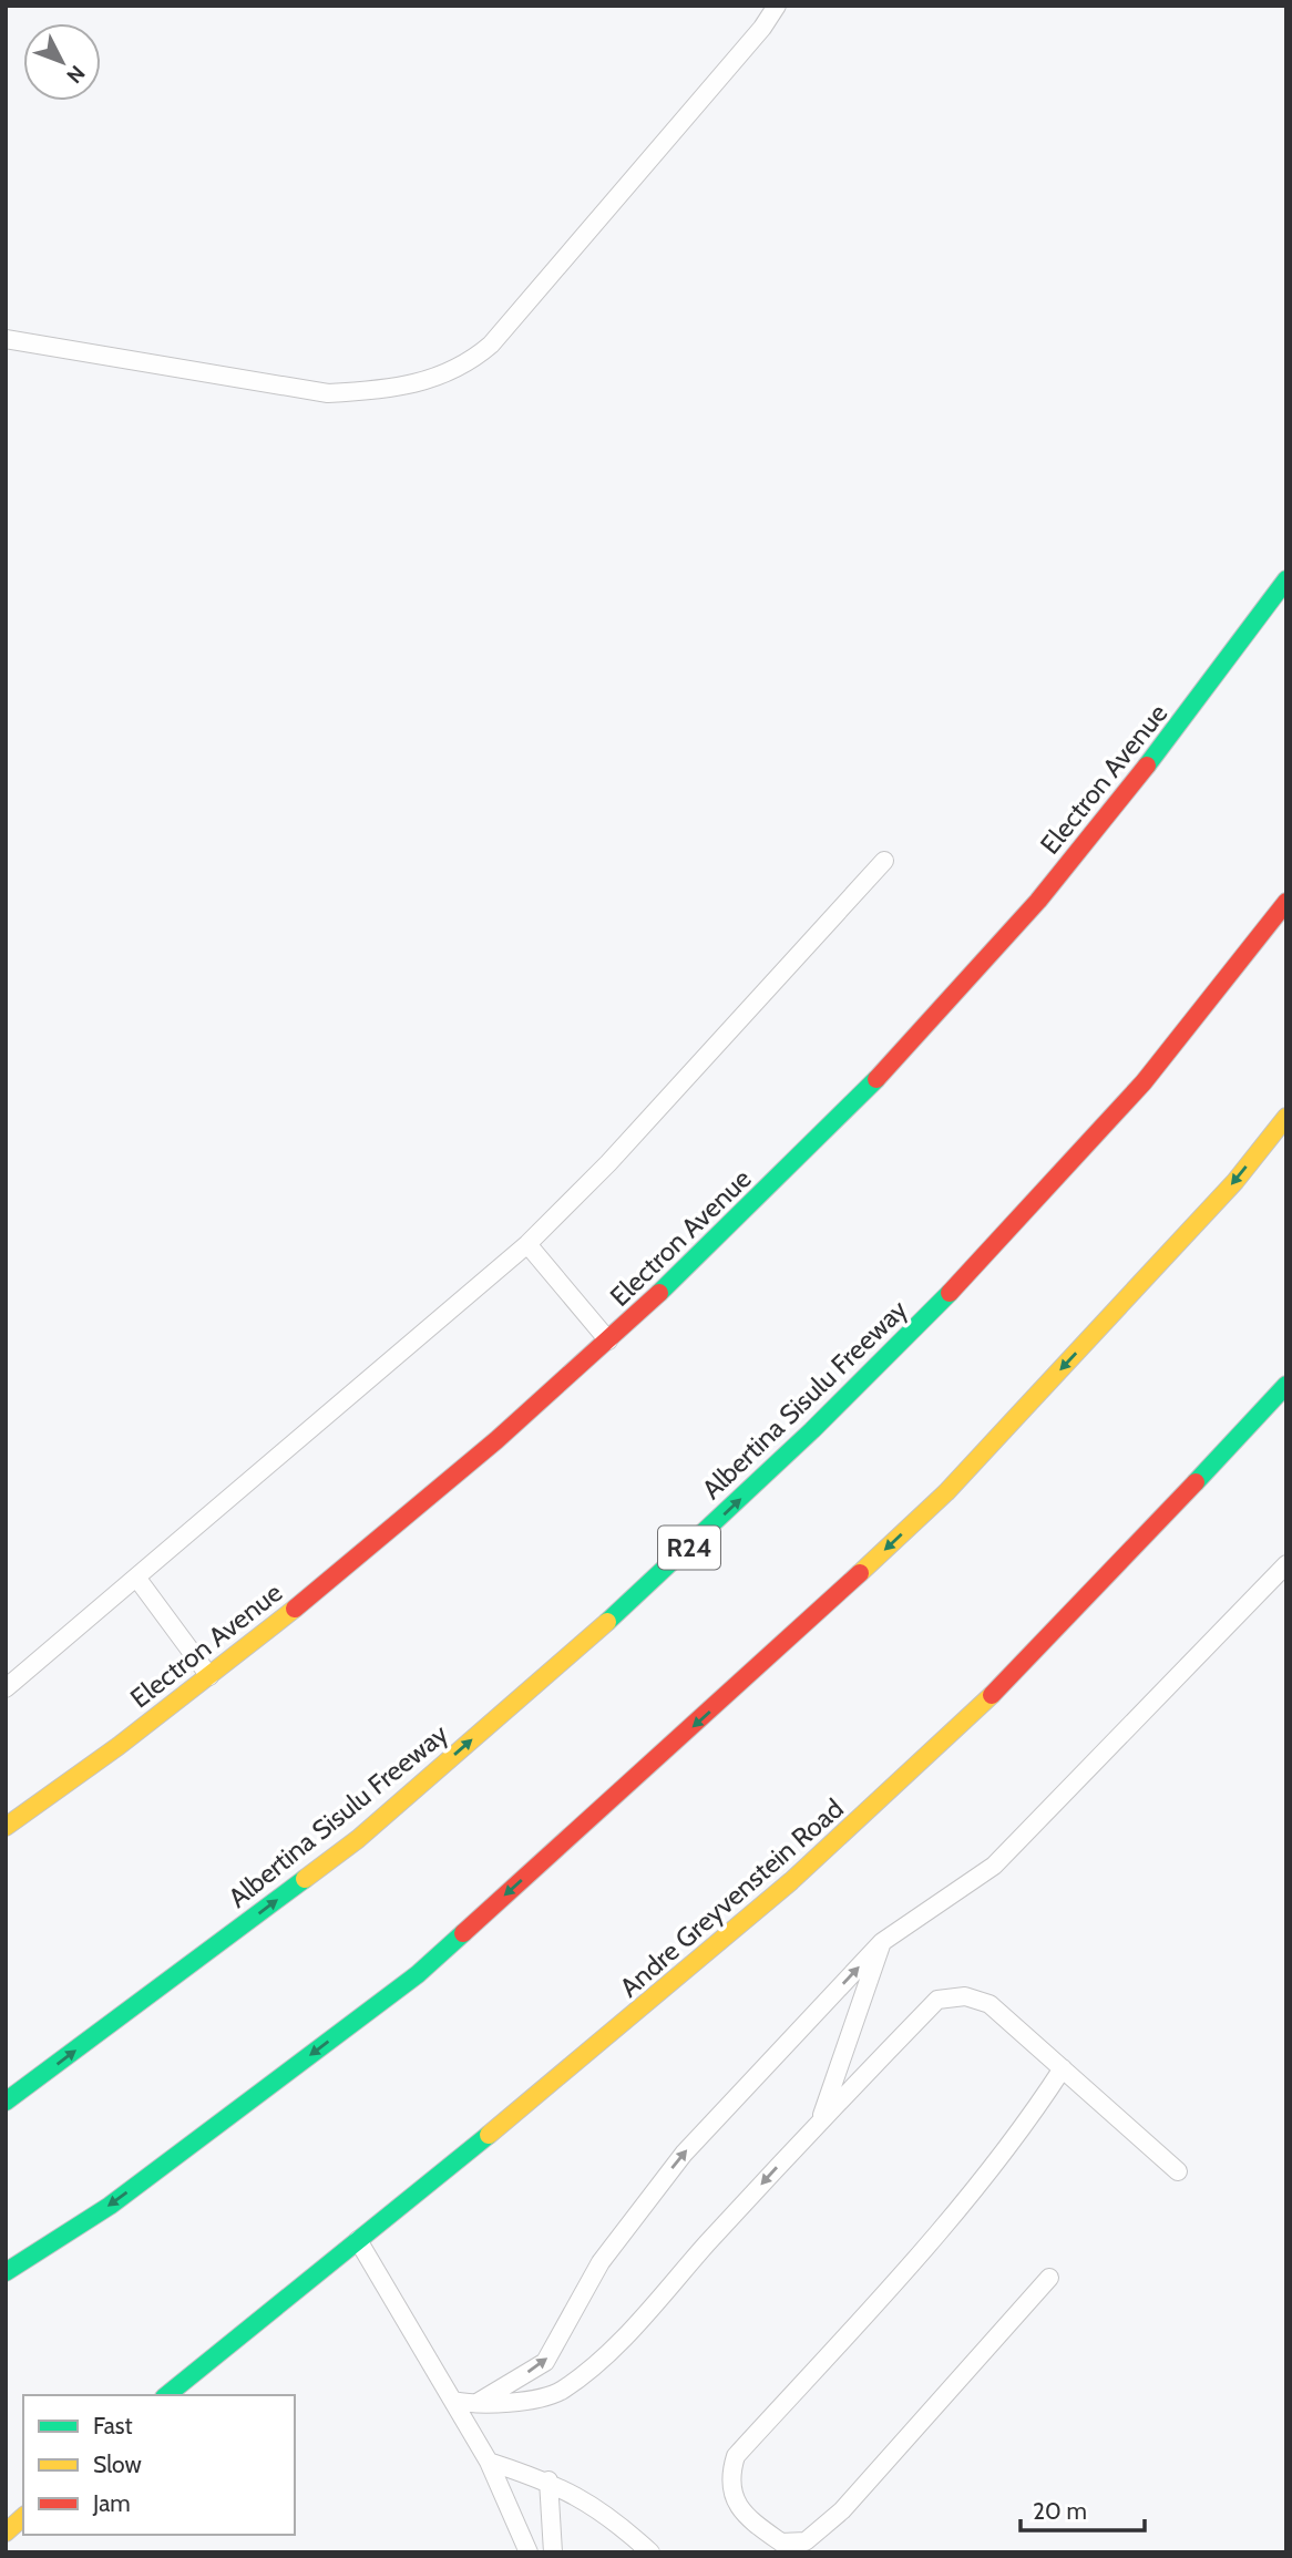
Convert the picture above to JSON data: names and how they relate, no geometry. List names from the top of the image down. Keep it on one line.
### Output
{"streets":{"main road":["Electron Avenue","Albertina Sisulu Freeway","R24","Andre Greyvenstein Road"]},"legend":["Fast","Slow","Jam"],"scale_bar":"20 m","north":"bottom right"}
